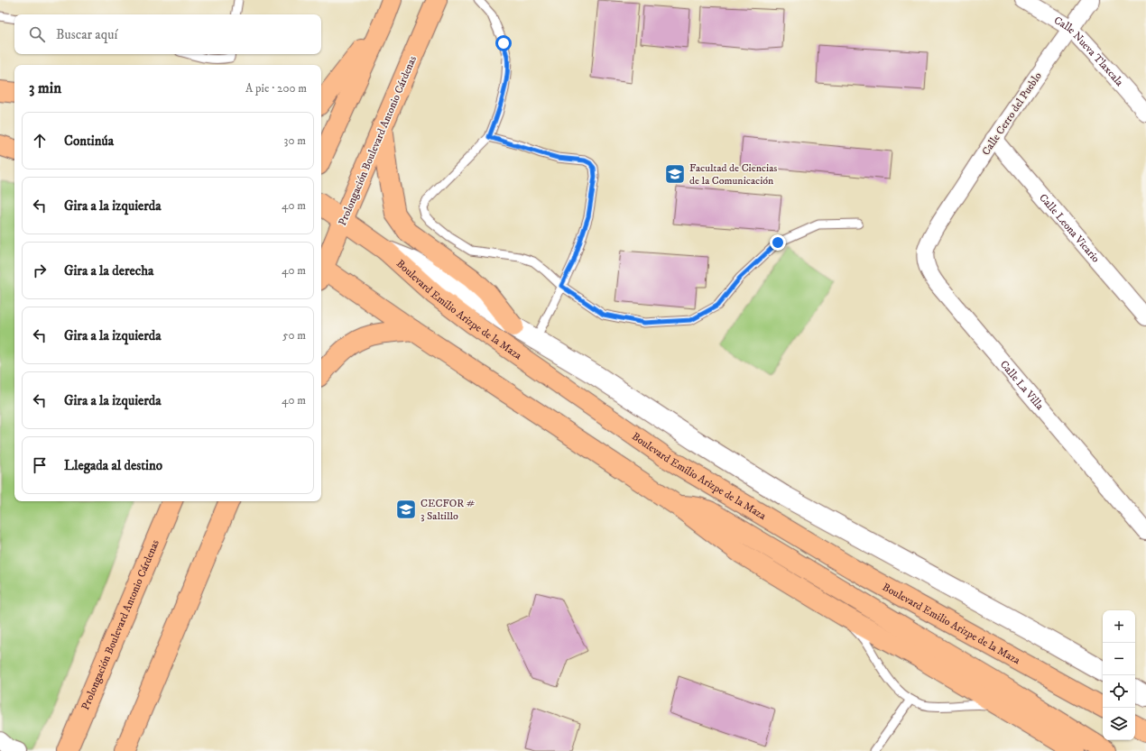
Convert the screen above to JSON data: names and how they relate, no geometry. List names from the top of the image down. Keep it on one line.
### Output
{"streets":{"main road":["Prolongación Boulevard Antonio Cárdenas","Boulevard Emilio Arizpe de la Maza"],"street":["Calle Nueva Tlaxcala","Calle Cerro del Pueblo","Calle Leona Vicario","Calle La Villa"]},"crossings":[["Calle Nueva Tlaxcala","Calle Cerro del Pueblo"],["Calle Cerro del Pueblo","Calle Leona Vicario"],["Calle Cerro del Pueblo","Calle La Villa"],["Prolongación Boulevard Antonio Cárdenas","Boulevard Emilio Arizpe de la Maza"]],"places":{"school or university":["Facultad de Ciencias de la Comunicación","CECFOR # 3 Saltillo"]},"page":{"search":"Buscar aquí","heading":["3 min","A pie · 200 m"],"list":[["Continúa","30 m"],["Gira a la izquierda","40 m"],["Gira a la derecha","40 m"],["Gira a la izquierda","50 m"],["Gira a la izquierda","40 m"],"Llegada al destino"],"map_buttons":["+","−"]}}
